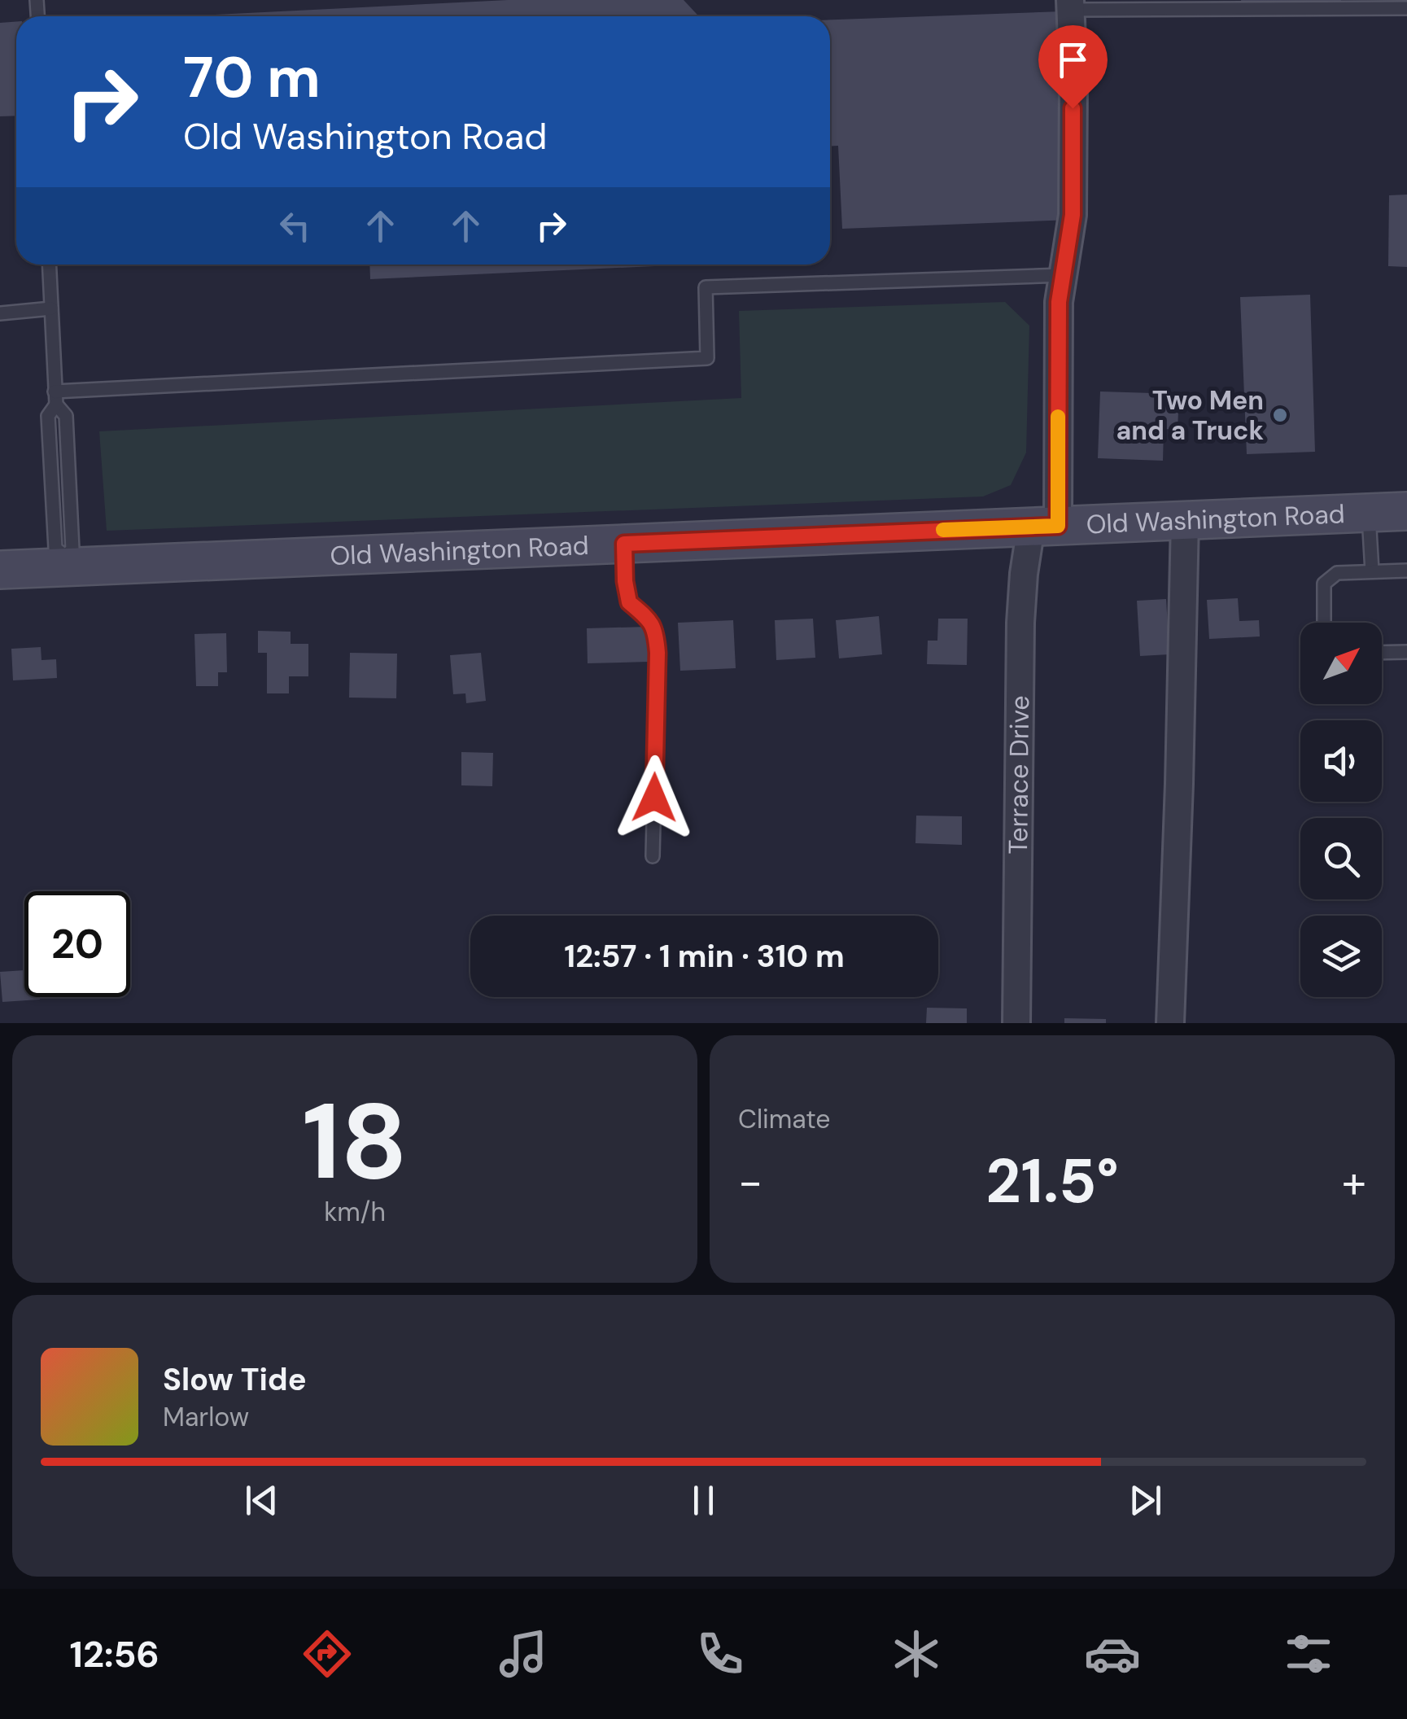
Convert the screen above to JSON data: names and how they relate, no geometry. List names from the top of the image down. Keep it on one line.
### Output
{"streets":{"main road":["Old Washington Road"],"street":["Terrace Drive"]},"crossings":[["Old Washington Road","Terrace Drive"]],"places":["Two Men and a Truck"],"north":"top right","page":{"turn":["70 m","Old Washington Road"],"limit":"20","trip":"12:57 · 1 min · 310 m","tile":[["18","km/h"],"Climate"],"heat":["−","21.5°","+"],"song":["Slow Tide","Marlow"],"tabs":"12:56"}}
